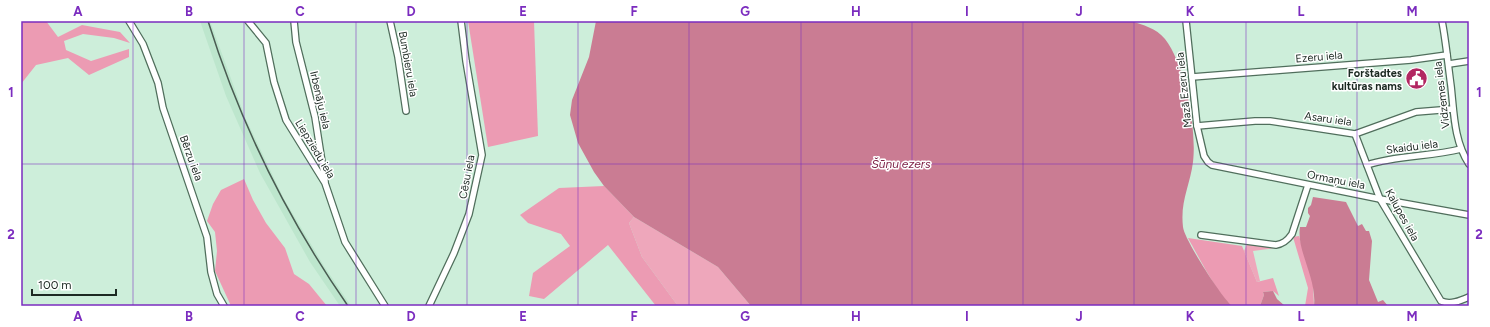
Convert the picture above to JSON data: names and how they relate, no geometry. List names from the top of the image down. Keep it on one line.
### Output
{"streets":{"street":["Ezeru iela","Bumbieru iela","Mazā Ezeru iela","Vidzemes iela","Irbenāju iela","Asaru iela","Skaidu iela","Liepziedu iela","Bērzu iela","Cēsu iela","Ormaņu iela","Kalupes iela"]},"crossings":[["Ezeru iela","Mazā Ezeru iela"],["Ezeru iela","Vidzemes iela"],["Mazā Ezeru iela","Asaru iela"],["Mazā Ezeru iela","Ormaņu iela"],["Vidzemes iela","Asaru iela"],["Vidzemes iela","Skaidu iela"],["Irbenāju iela","Liepziedu iela"],["Asaru iela","Kalupes iela"],["Skaidu iela","Kalupes iela"],["Ormaņu iela","Kalupes iela"]],"water":["Šūņu ezers"],"places":{"public building":["Forštadtes kultūras nams"]},"scale_bar":"100 m","grid":{"columns":["A","B","C","D","E","F","G","H","I","J","K","L","M"],"rows":["1","2"]}}
